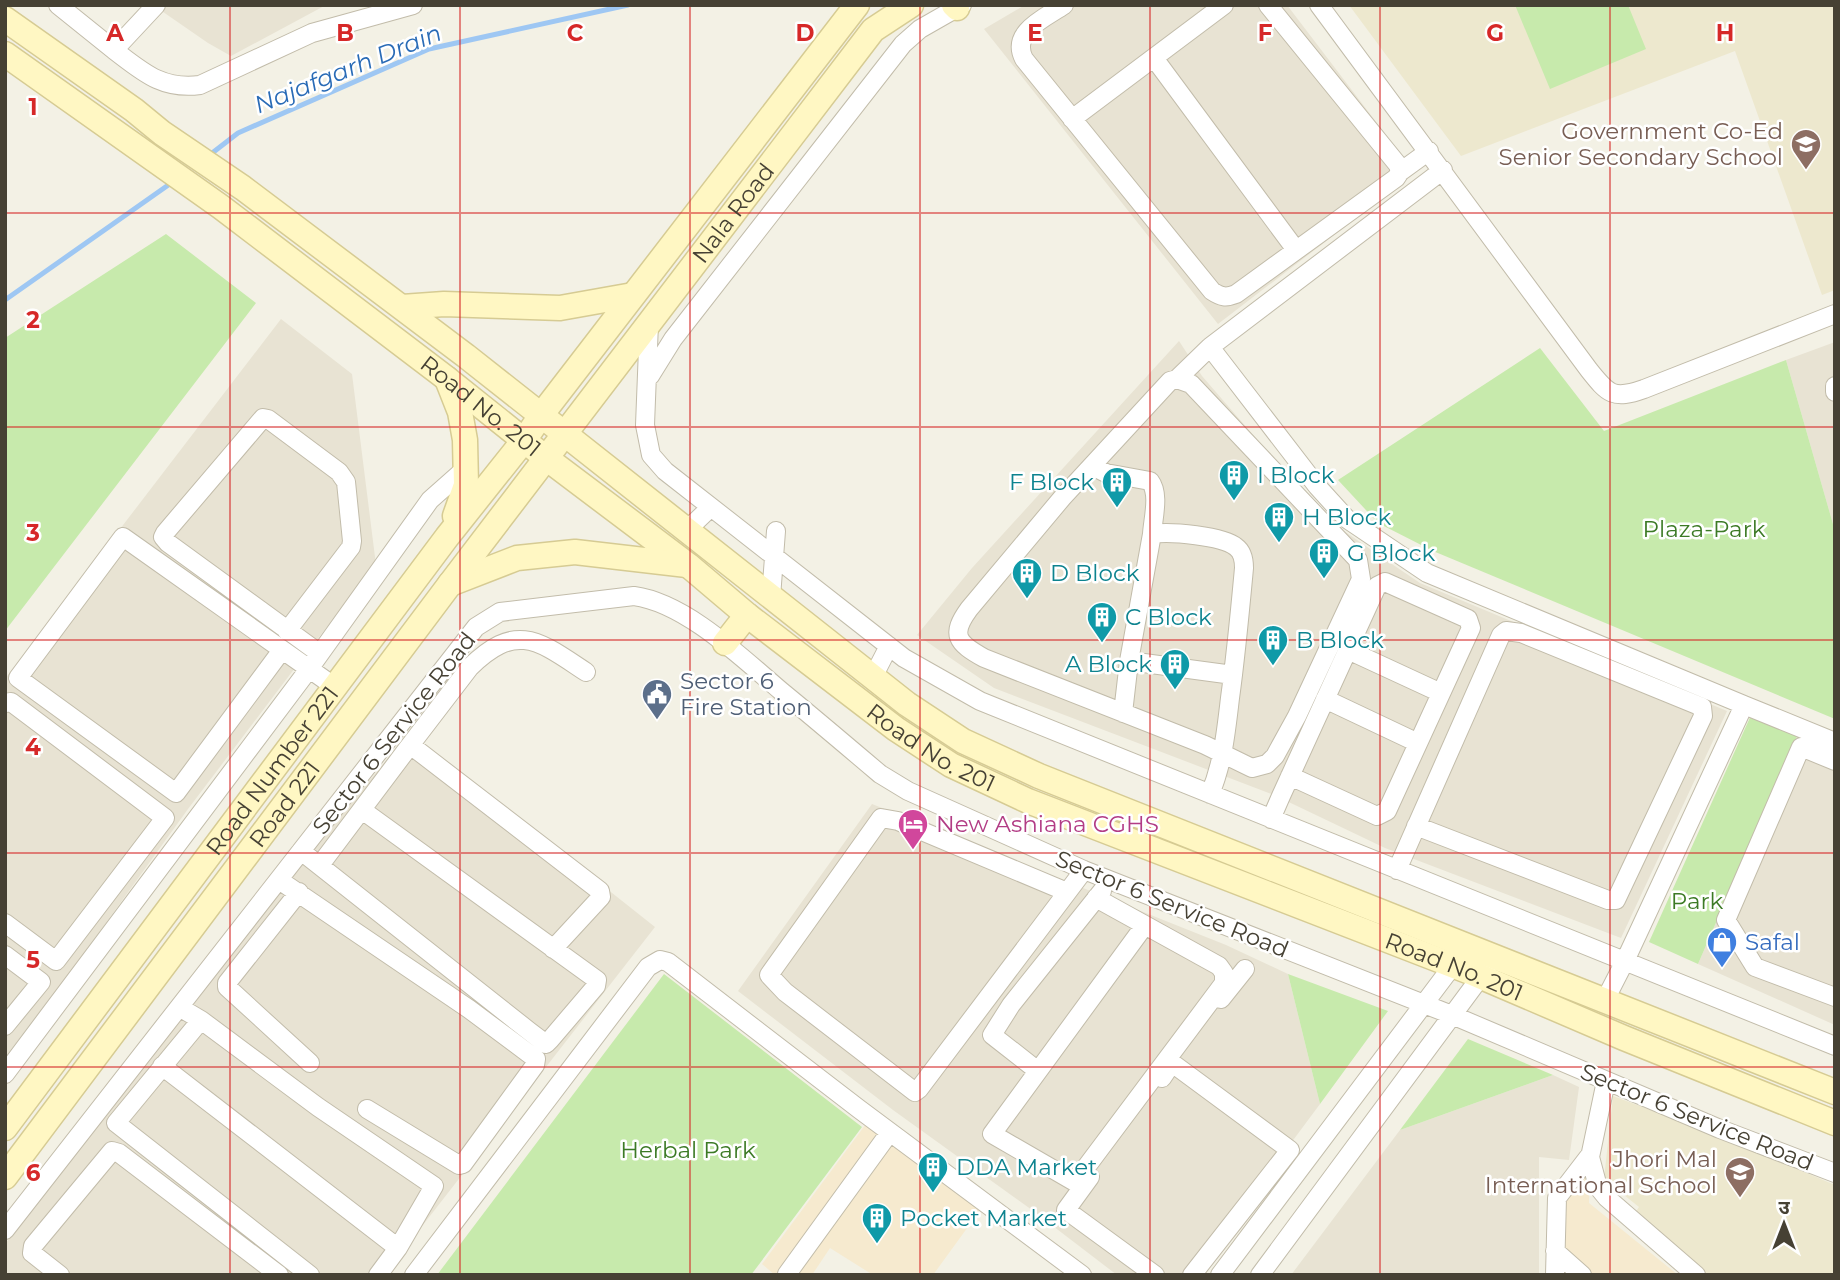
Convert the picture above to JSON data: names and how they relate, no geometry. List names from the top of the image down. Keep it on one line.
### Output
{"streets":{"main road":["Nala Road","Road No. 201","Road Number 221","Road 221"],"street":["Sector 6 Service Road"]},"crossings":[["Nala Road","Road No. 201"],["Nala Road","Road Number 221"],["Nala Road","Road 221"],["Road No. 201","Road Number 221"],["Road No. 201","Road 221"]],"water":["Najafgarh Drain"],"parks":["Plaza-Park","Park","Herbal Park"],"places":{"school or university":["Government Co-Ed Senior Secondary School","Jhori Mal International School"],"building":["I Block","F Block","H Block","G Block","D Block","C Block","B Block","A Block","DDA Market","Pocket Market"],"public building":["Sector 6 Fire Station"],"hotel":["New Ashiana CGHS"],"shop":["Safal"]},"north":"top","grid":{"columns":["A","B","C","D","E","F","G","H"],"rows":["1","2","3","4","5","6"]}}
